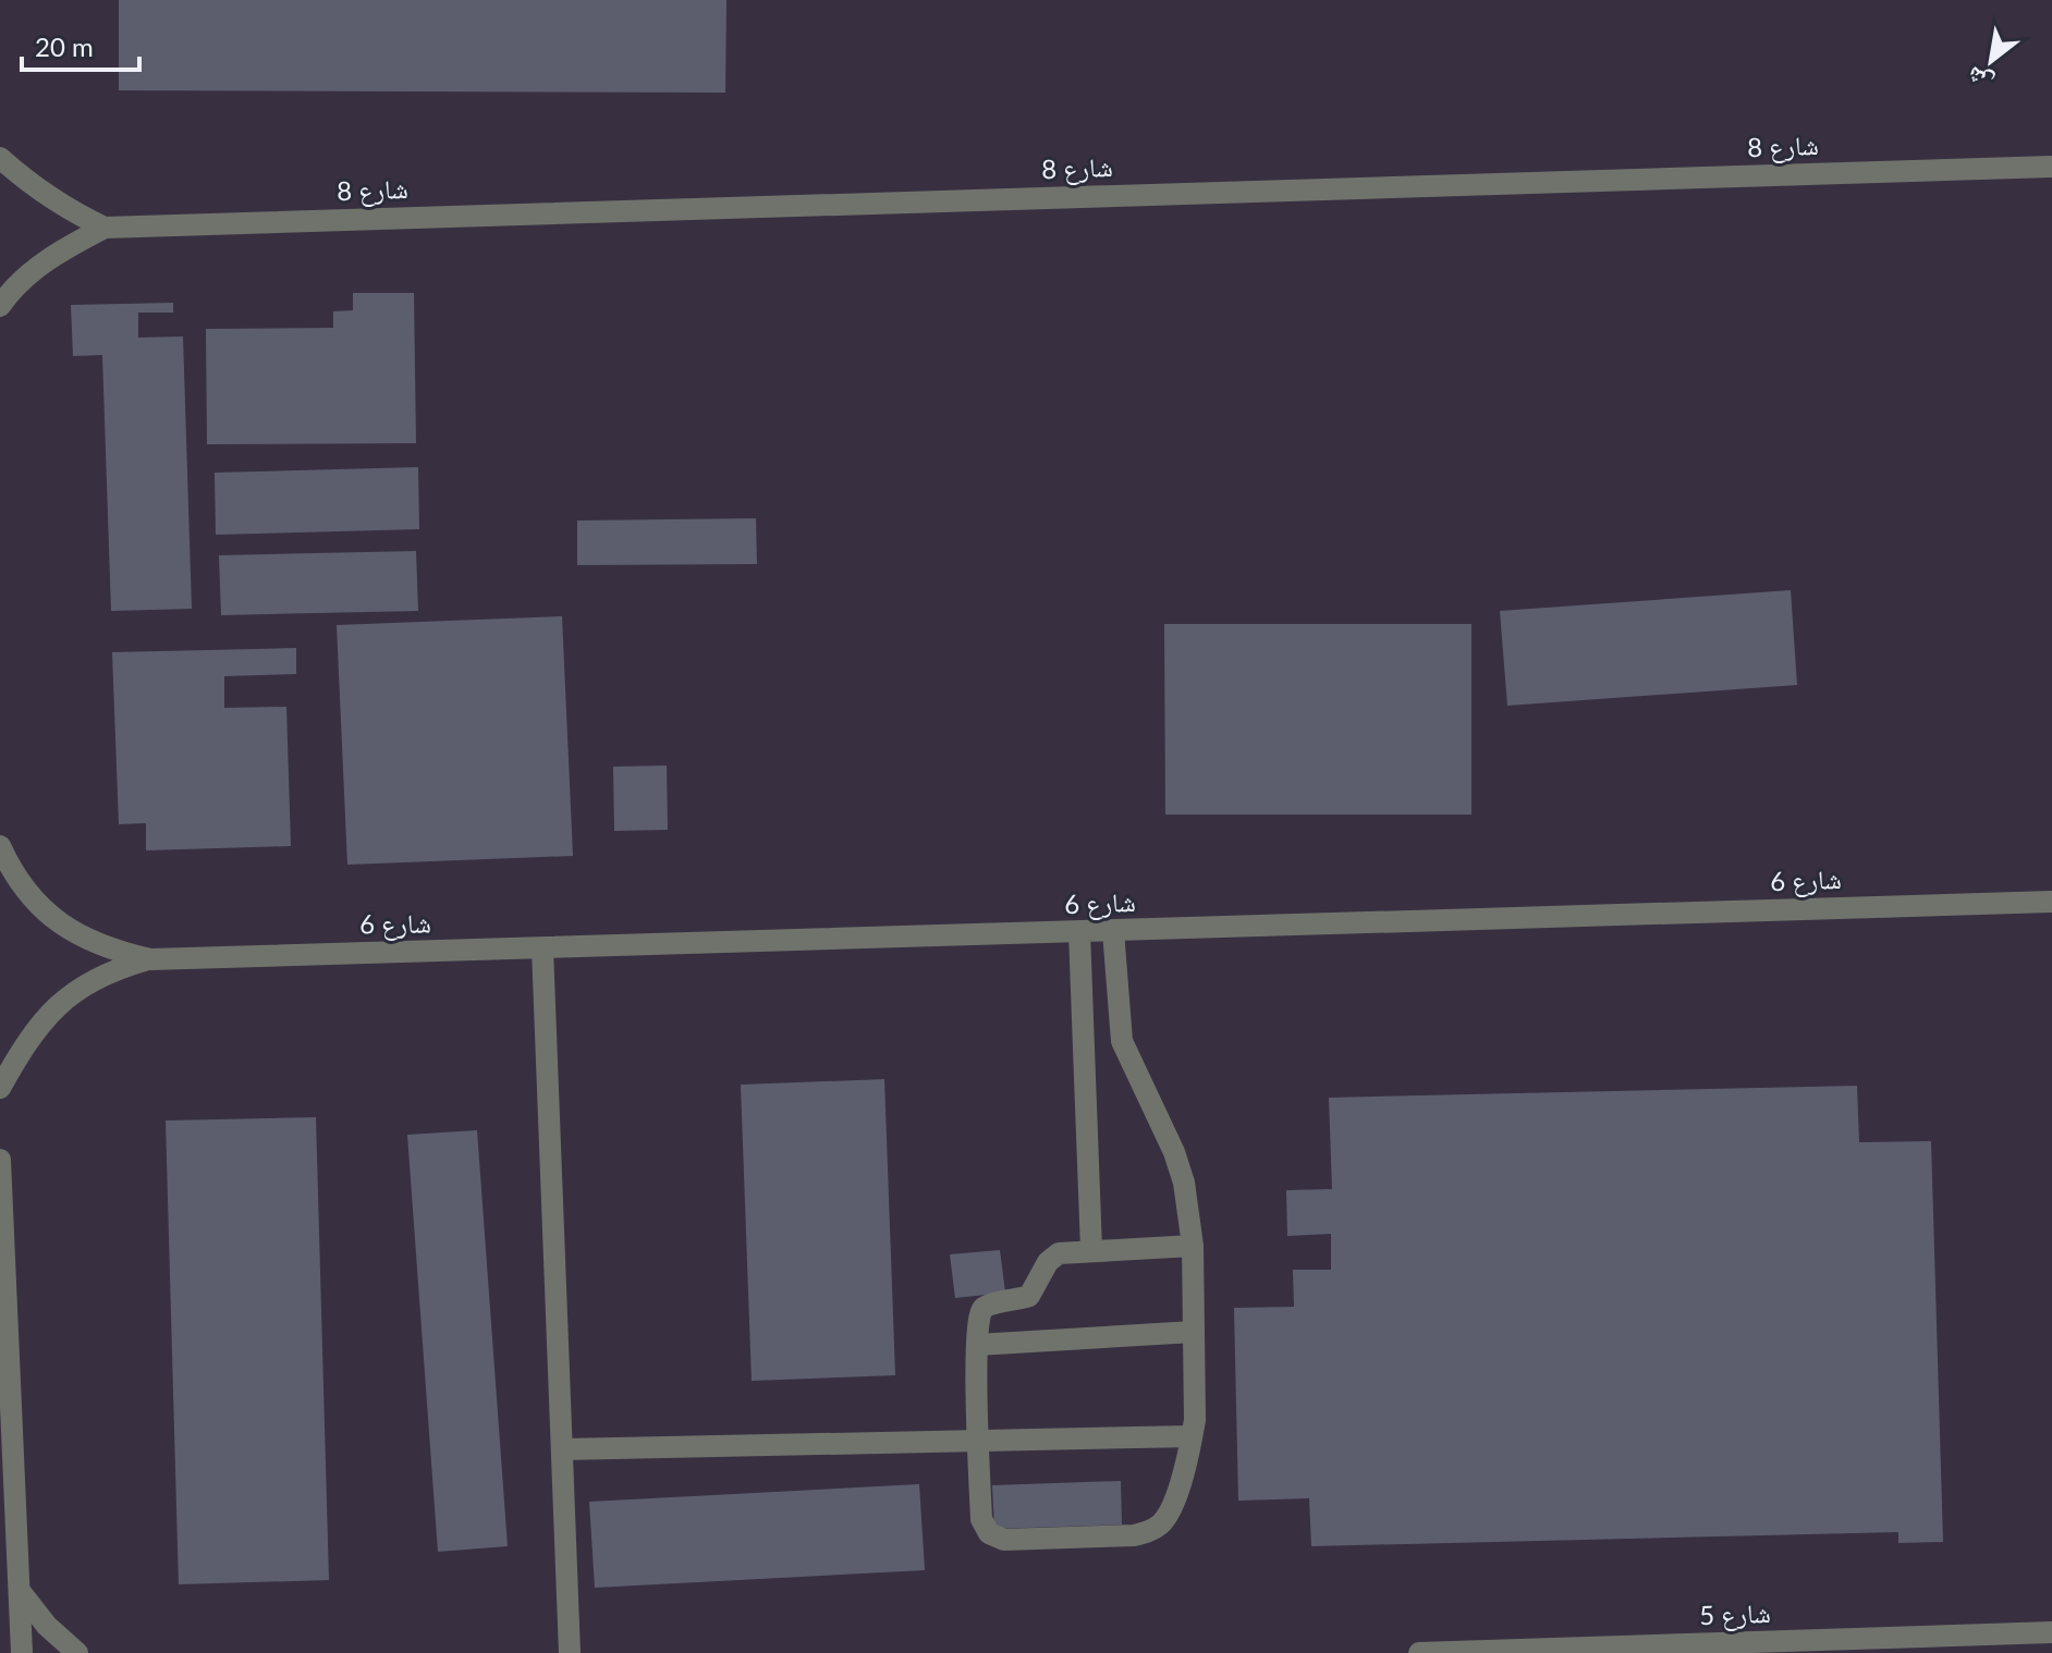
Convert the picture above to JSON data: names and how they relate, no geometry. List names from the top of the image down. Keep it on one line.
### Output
{"streets":{"street":["شارع 8","شارع 6","شارع 5"]},"scale_bar":"20 m","north":"bottom left"}
